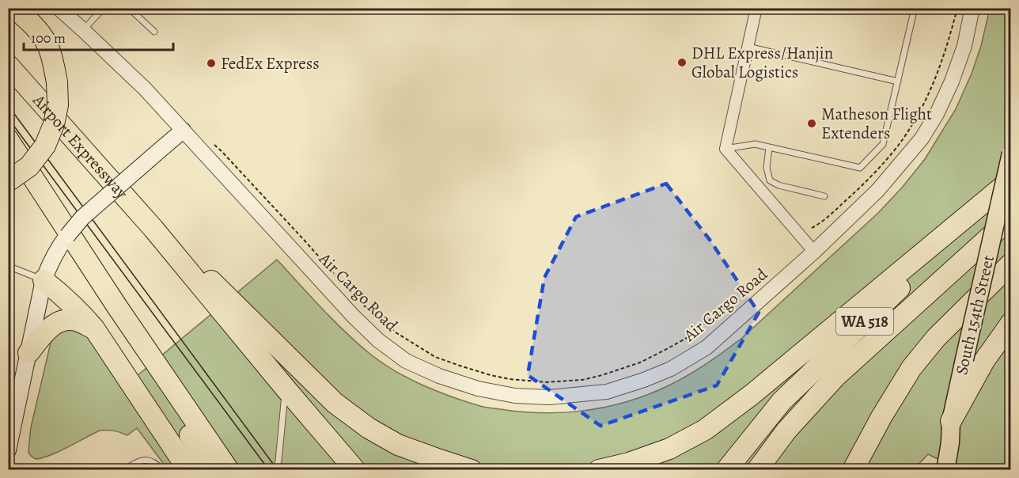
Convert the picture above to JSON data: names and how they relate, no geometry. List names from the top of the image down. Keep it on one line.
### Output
{"streets":{"highway":["Airport Expressway","WA 518"],"main road":["South 154th Street"],"street":["Air Cargo Road"]},"places":["DHL Express/Hanjin Global Logistics","FedEx Express","Matheson Flight Extenders"],"scale_bar":"100 m"}
